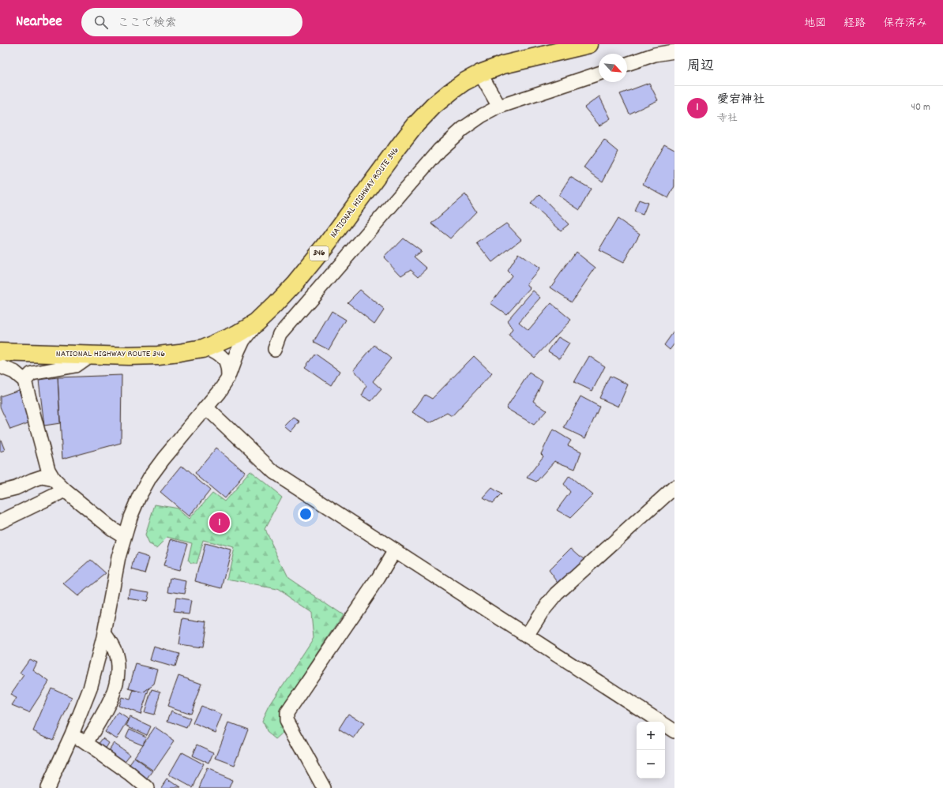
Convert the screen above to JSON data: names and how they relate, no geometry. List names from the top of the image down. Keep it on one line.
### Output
{"streets":{"highway":["NATIONAL HIGHWAY ROUTE 346","346"]},"north":"bottom right","page":{"header":"Nearbee","search":"ここで検索","nav":["地図","経路","保存済み"],"heading":"周辺","list":[{"mark":"1","name":"愛宕神社","note":"寺社","value":"40 m"}],"pins":"1","map_buttons":["+","−"]}}
